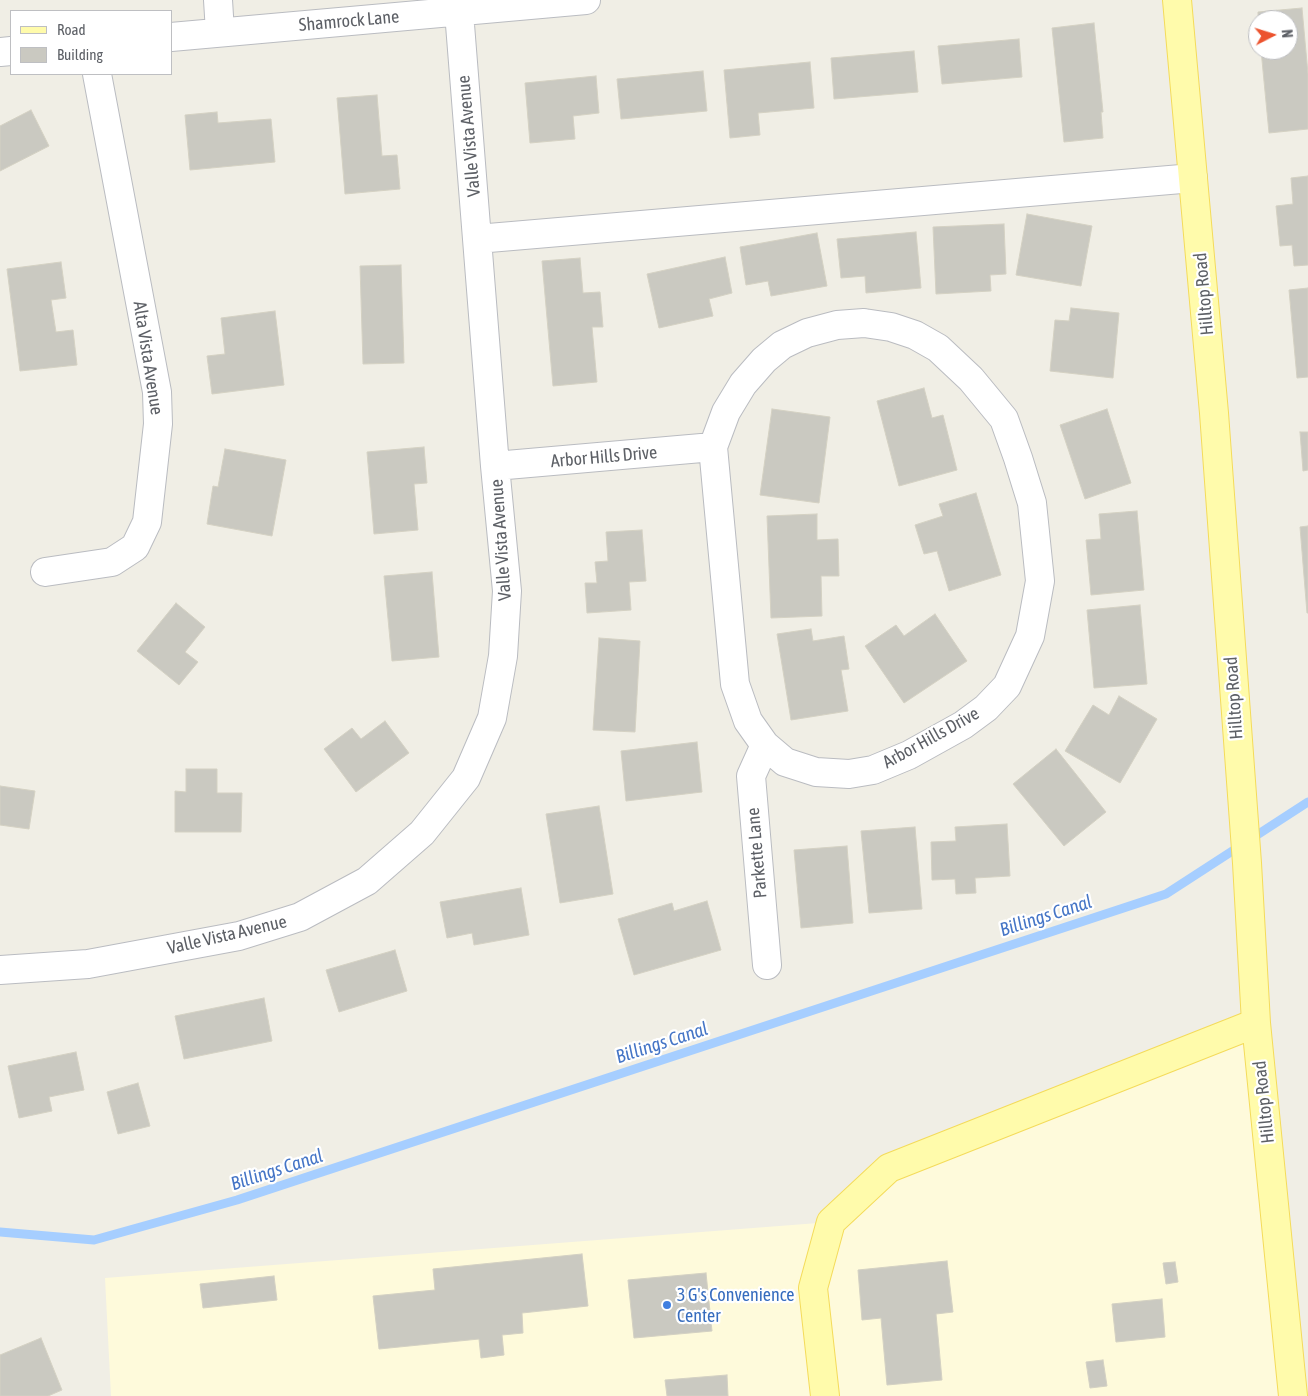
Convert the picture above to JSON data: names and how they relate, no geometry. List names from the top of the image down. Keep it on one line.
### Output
{"streets":{"main road":["Hilltop Road"],"street":["Shamrock Lane","Valle Vista Avenue","Alta Vista Avenue","Arbor Hills Drive","Parkette Lane"]},"crossings":[["Shamrock Lane","Valle Vista Avenue"],["Valle Vista Avenue","Arbor Hills Drive"],["Arbor Hills Drive","Parkette Lane"]],"water":["Billings Canal"],"places":["3 G's Convenience Center"],"legend":["Road","Building"],"north":"right"}
